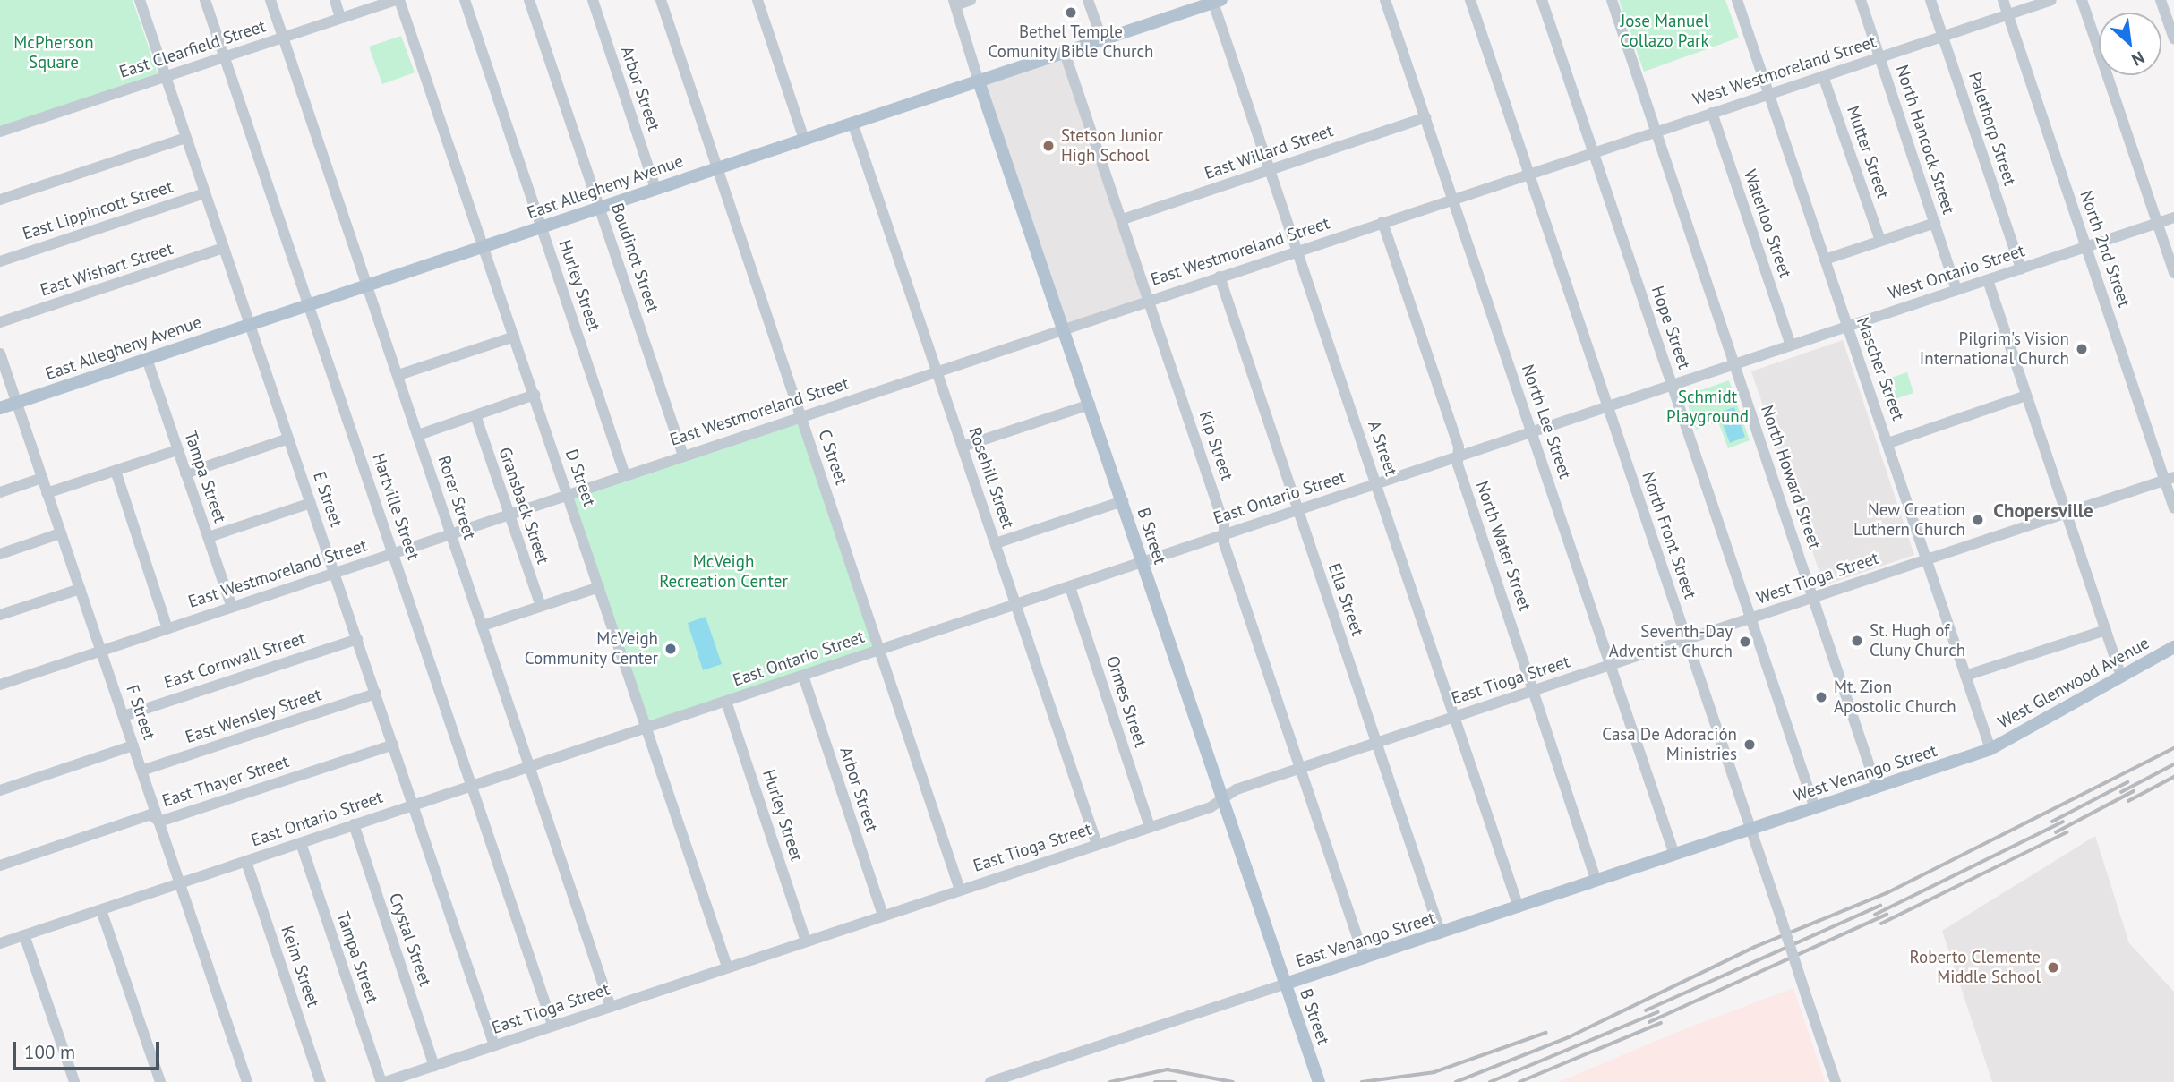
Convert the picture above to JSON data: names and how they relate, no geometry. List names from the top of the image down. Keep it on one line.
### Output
{"streets":{"main road":["East Allegheny Avenue","B Street","West Glenwood Avenue","West Venango Street","East Venango Street"],"street":["East Clearfield Street","West Westmoreland Street","Arbor Street","Palethorp Street","North Hancock Street","East Willard Street","Mutter Street","East Lippincott Street","Waterloo Street","North 2nd Street","East Westmoreland Street","Boudinot Street","East Wishart Street","West Ontario Street","Hurley Street","Hope Street","Mascher Street","North Lee Street","Kip Street","A Street","C Street","Tampa Street","North Howard Street","D Street","Rosehill Street","Rorer Street","East Ontario Street","E Street","Gransback Street","Hartville Street","North Front Street","North Water Street","West Tioga Street","Ella Street","East Cornwall Street","East Tioga Street","Ormes Street","F Street","East Wensley Street","East Thayer Street","Crystal Street","Keim Street"]},"crossings":[["East Clearfield Street","D Street"],["East Clearfield Street","Rorer Street"],["East Clearfield Street","E Street"],["East Clearfield Street","Hartville Street"],["West Westmoreland Street","Palethorp Street"],["West Westmoreland Street","North Hancock Street"],["West Westmoreland Street","Mutter Street"],["West Westmoreland Street","Waterloo Street"],["West Westmoreland Street","North 2nd Street"],["West Westmoreland Street","East Westmoreland Street"],["West Westmoreland Street","Hope Street"],["West Westmoreland Street","Mascher Street"],["West Westmoreland Street","North Howard Street"],["West Westmoreland Street","North Front Street"],["Arbor Street","East Allegheny Avenue"],["Arbor Street","East Ontario Street"],["Arbor Street","East Tioga Street"],["Palethorp Street","West Ontario Street"],["North Hancock Street","West Ontario Street"],["East Willard Street","North Lee Street"],["East Willard Street","Kip Street"],["East Willard Street","A Street"],["East Allegheny Avenue","Boudinot Street"],["East Allegheny Avenue","Hurley Street"],["East Allegheny Avenue","Kip Street"],["East Allegheny Avenue","A Street"],["East Allegheny Avenue","C Street"],["East Allegheny Avenue","Tampa Street"],["East Allegheny Avenue","D Street"],["East Allegheny Avenue","Rosehill Street"],["East Allegheny Avenue","Rorer Street"],["East Allegheny Avenue","E Street"],["East Allegheny Avenue","Hartville Street"],["East Allegheny Avenue","B Street"],["East Allegheny Avenue","F Street"],["East Lippincott Street","E Street"],["Waterloo Street","West Ontario Street"],["North 2nd Street","West Ontario Street"],["North 2nd Street","West Tioga Street"],["East Westmoreland Street","Boudinot Street"],["East Westmoreland Street","Hurley Street"],["East Westmoreland Street","North Lee Street"],["East Westmoreland Street","Kip Street"],["East Westmoreland Street","A Street"],["East Westmoreland Street","C Street"],["East Westmoreland Street","Tampa Street"],["East Westmoreland Street","D Street"],["East Westmoreland Street","Rosehill Street"],["East Westmoreland Street","Rorer Street"],["East Westmoreland Street","E Street"],["East Westmoreland Street","Gransback Street"],["East Westmoreland Street","Hartville Street"],["East Westmoreland Street","North Front Street"],["East Westmoreland Street","B Street"],["East Westmoreland Street","North Water Street"],["East Westmoreland Street","Ella Street"],["East Westmoreland Street","F Street"],["East Wishart Street","E Street"],["West Ontario Street","Hope Street"],["West Ontario Street","Mascher Street"],["West Ontario Street","North Howard Street"],["West Ontario Street","East Ontario Street"],["West Ontario Street","North Front Street"],["Hurley Street","East Ontario Street"],["Hurley Street","East Tioga Street"],["Hope Street","West Tioga Street"],["Hope Street","West Venango Street"],["Mascher Street","West Tioga Street"],["Mascher Street","West Glenwood Avenue"],["Mascher Street","West Venango Street"],["North Lee Street","East Ontario Street"],["North Lee Street","East Tioga Street"],["North Lee Street","East Venango Street"],["Kip Street","East Ontario Street"],["Kip Street","East Tioga Street"],["Kip Street","East Venango Street"],["A Street","East Ontario Street"],["A Street","East Tioga Street"],["A Street","East Venango Street"],["C Street","East Ontario Street"],["C Street","East Tioga Street"],["Tampa Street","East Ontario Street"],["Tampa Street","East Tioga Street"],["North Howard Street","West Tioga Street"],["North Howard Street","West Venango Street"],["D Street","East Ontario Street"],["D Street","East Tioga Street"],["Rosehill Street","East Ontario Street"],["Rosehill Street","East Tioga Street"],["Rorer Street","East Ontario Street"],["Rorer Street","East Tioga Street"],["East Ontario Street","E Street"],["East Ontario Street","Hartville Street"],["East Ontario Street","North Front Street"],["East Ontario Street","B Street"],["East Ontario Street","North Water Street"],["East Ontario Street","Ella Street"],["East Ontario Street","Ormes Street"],["East Ontario Street","F Street"],["East Ontario Street","Crystal Street"],["East Ontario Street","Keim Street"],["E Street","East Cornwall Street"],["E Street","East Tioga Street"],["E Street","East Wensley Street"],["E Street","East Thayer Street"],["Hartville Street","East Tioga Street"],["North Front Street","West Tioga Street"],["North Front Street","East Tioga Street"],["North Front Street","West Venango Street"],["North Front Street","East Venango Street"],["B Street","East Tioga Street"],["B Street","East Venango Street"],["North Water Street","East Tioga Street"],["North Water Street","East Venango Street"],["West Tioga Street","East Tioga Street"],["Ella Street","East Tioga Street"],["Ella Street","East Venango Street"],["East Cornwall Street","F Street"],["East Tioga Street","Ormes Street"],["East Tioga Street","Crystal Street"],["West Glenwood Avenue","West Venango Street"],["F Street","East Wensley Street"],["F Street","East Thayer Street"],["West Venango Street","East Venango Street"]],"districts":["Chopersville"],"parks":["Jose Manuel Collazo Park","McPherson Square","Schmidt Playground","McVeigh Recreation Center"],"places":["Bethel Temple Comunity Bible Church","Stetson Junior High School","Pilgrim's Vision International Church","New Creation Luthern Church","St. Hugh of Cluny Church","Seventh-Day Adventist Church","McVeigh Community Center","Mt. Zion Apostolic Church","Casa De Adoración Ministries","Roberto Clemente Middle School"],"scale_bar":"100 m","north":"bottom right"}
